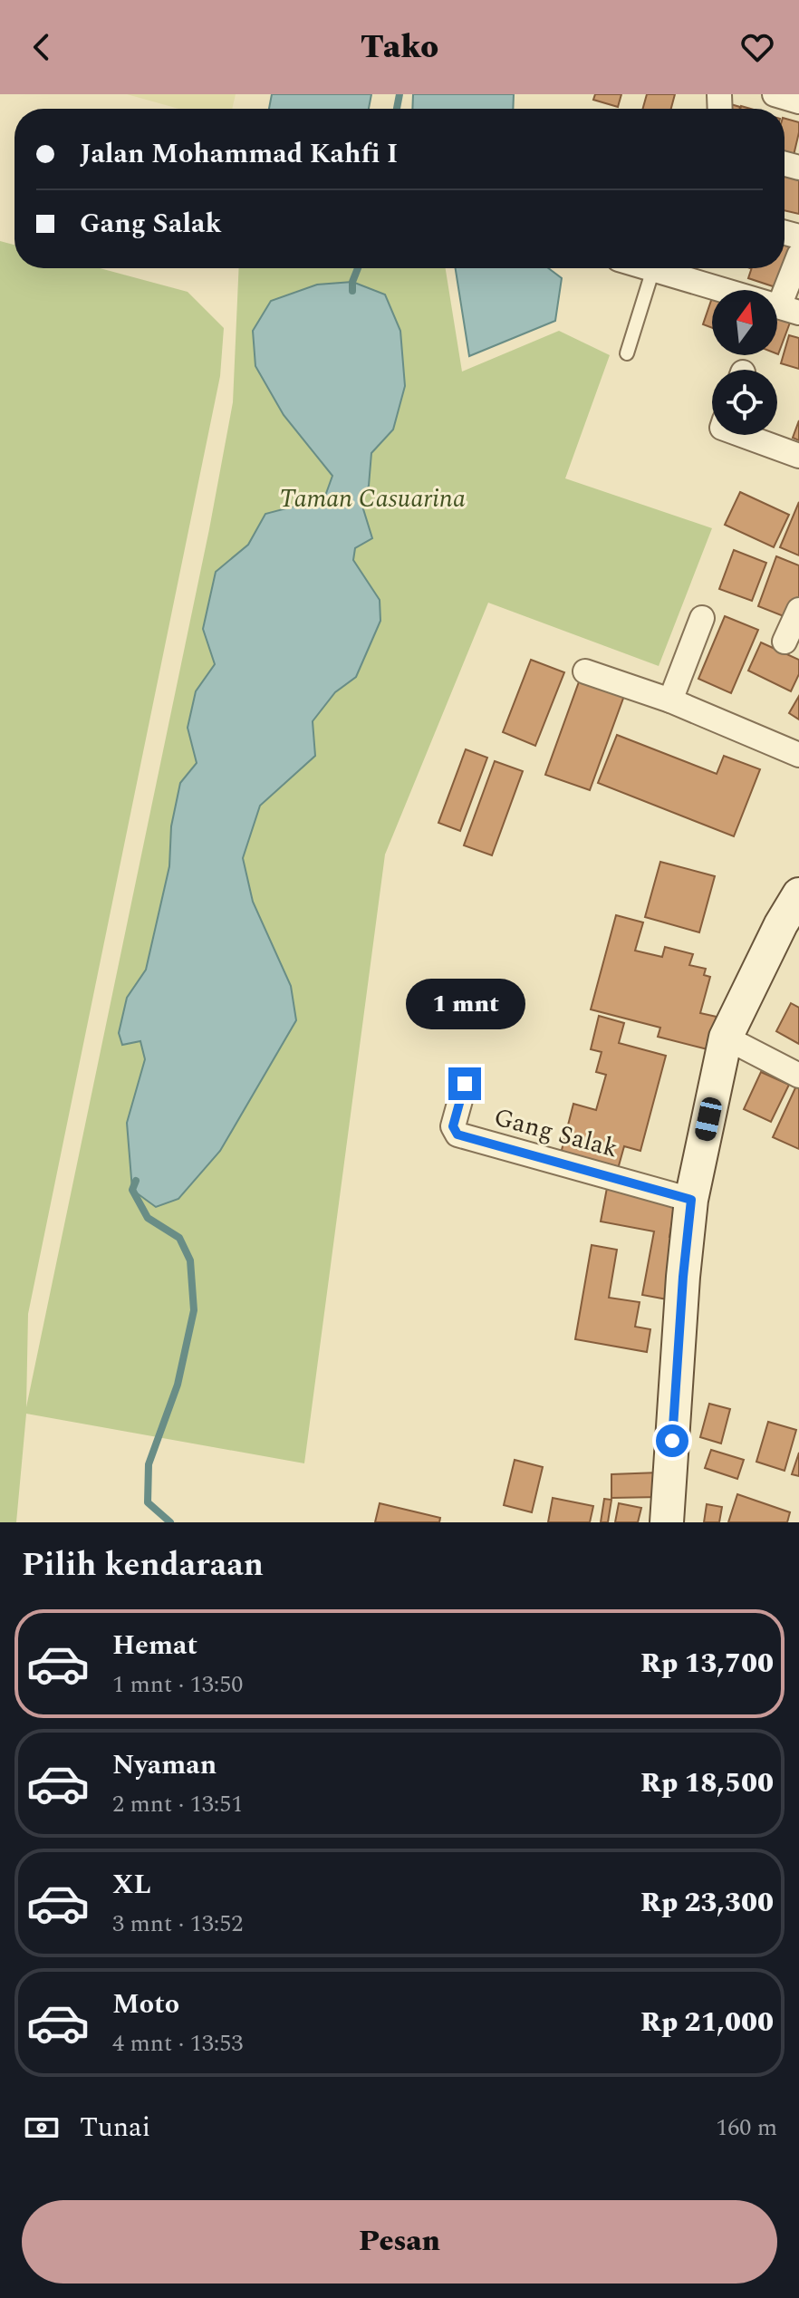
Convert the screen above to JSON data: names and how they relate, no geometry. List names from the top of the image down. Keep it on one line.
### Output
{"streets":{"street":["Gang Salak"]},"parks":["Taman Casuarina"],"north":"top","page":{"header":"Tako","banner":["Jalan Mohammad Kahfi I","Gang Salak"],"bubble":"1 mnt","heading":"Pilih kendaraan","list":[{"name":"Hemat","note":"1 mnt · 13:50","value":"Rp 13,700"},{"name":"Nyaman","note":"2 mnt · 13:51","value":"Rp 18,500"},{"name":"XL","note":"3 mnt · 13:52","value":"Rp 23,300"},{"name":"Moto","note":"4 mnt · 13:53","value":"Rp 21,000"}],"pay":["Tunai","160 m"],"buttons":"Pesan"}}
